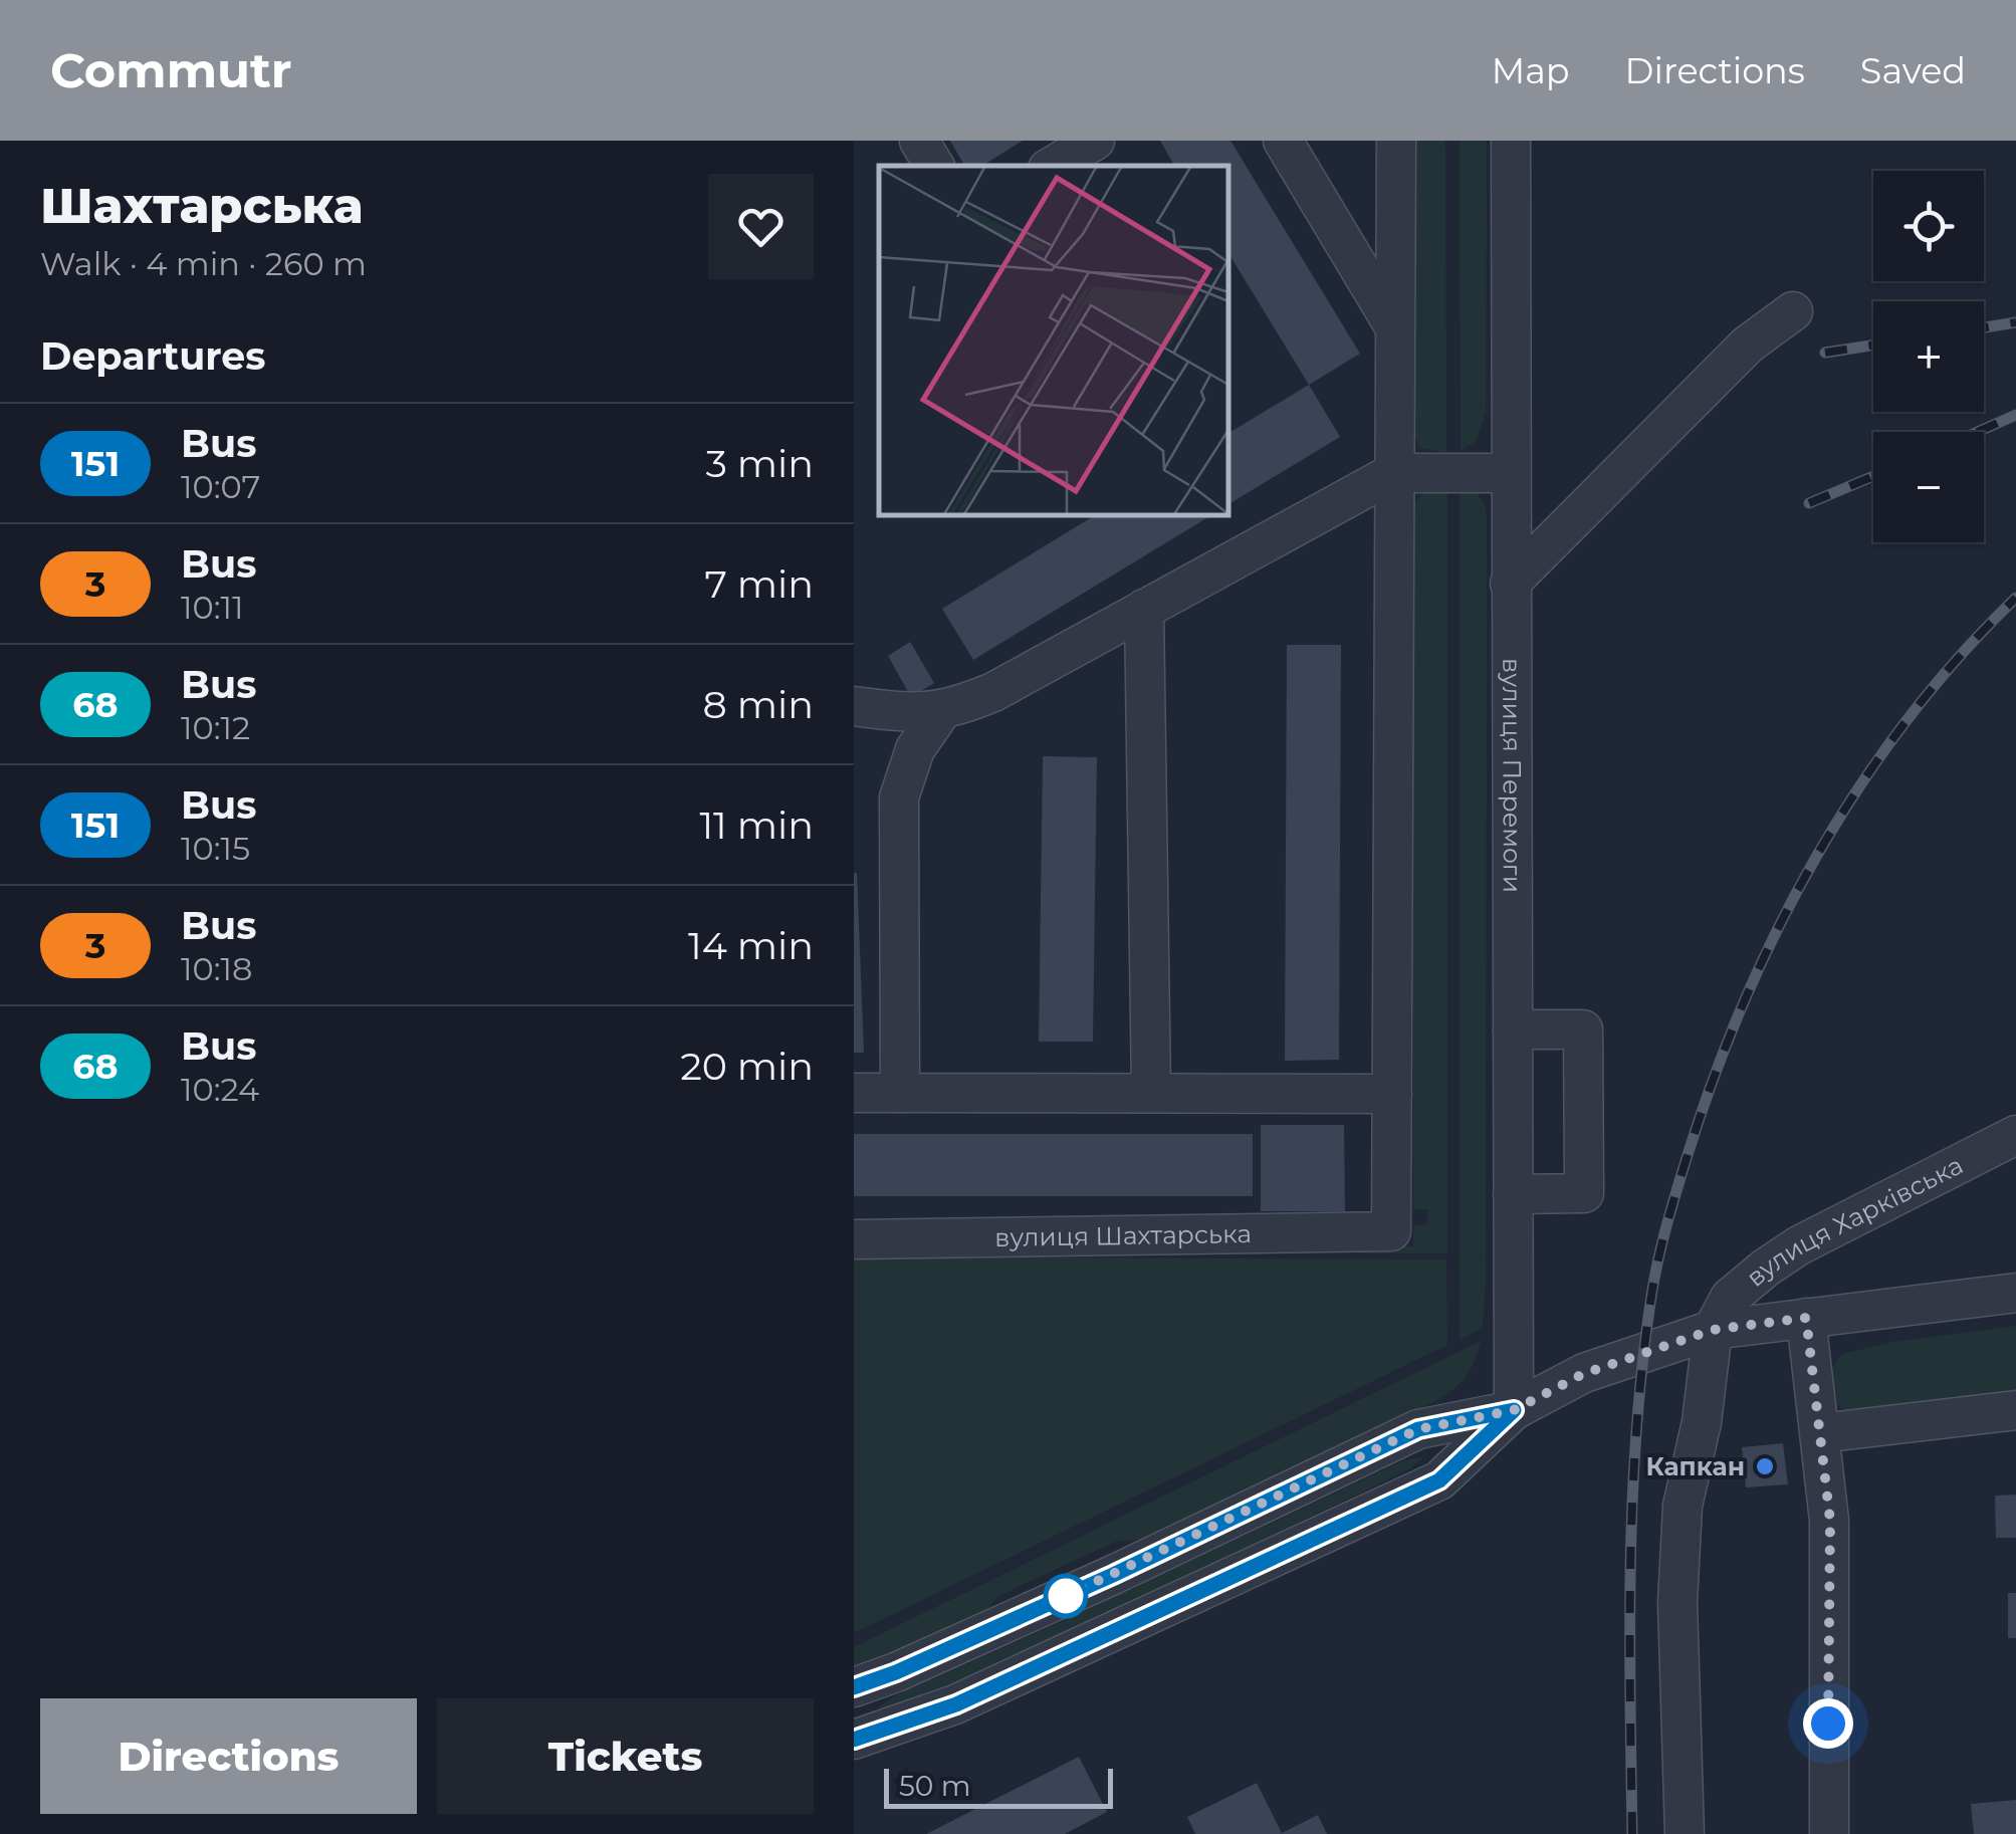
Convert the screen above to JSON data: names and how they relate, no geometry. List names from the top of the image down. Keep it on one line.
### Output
{"streets":{"street":["вулиця Перемоги","вулиця Харківська","вулиця Шахтарська"]},"places":["Капкан"],"lines":["bus line 151"],"scale_bar":"50 m","page":{"header":"Commutr","nav":["Map","Directions","Saved"],"heading":[["Шахтарська","Walk · 4 min · 260 m"],"Departures"],"map_buttons":["+","−"],"list":[{"mark":"151","name":"Bus","note":"10:07","value":"3 min"},{"mark":"3","name":"Bus","note":"10:11","value":"7 min"},{"mark":"68","name":"Bus","note":"10:12","value":"8 min"},{"mark":"151","name":"Bus","note":"10:15","value":"11 min"},{"mark":"3","name":"Bus","note":"10:18","value":"14 min"},{"mark":"68","name":"Bus","note":"10:24","value":"20 min"}],"buttons":["Directions","Tickets"],"scale":"50 m"}}
